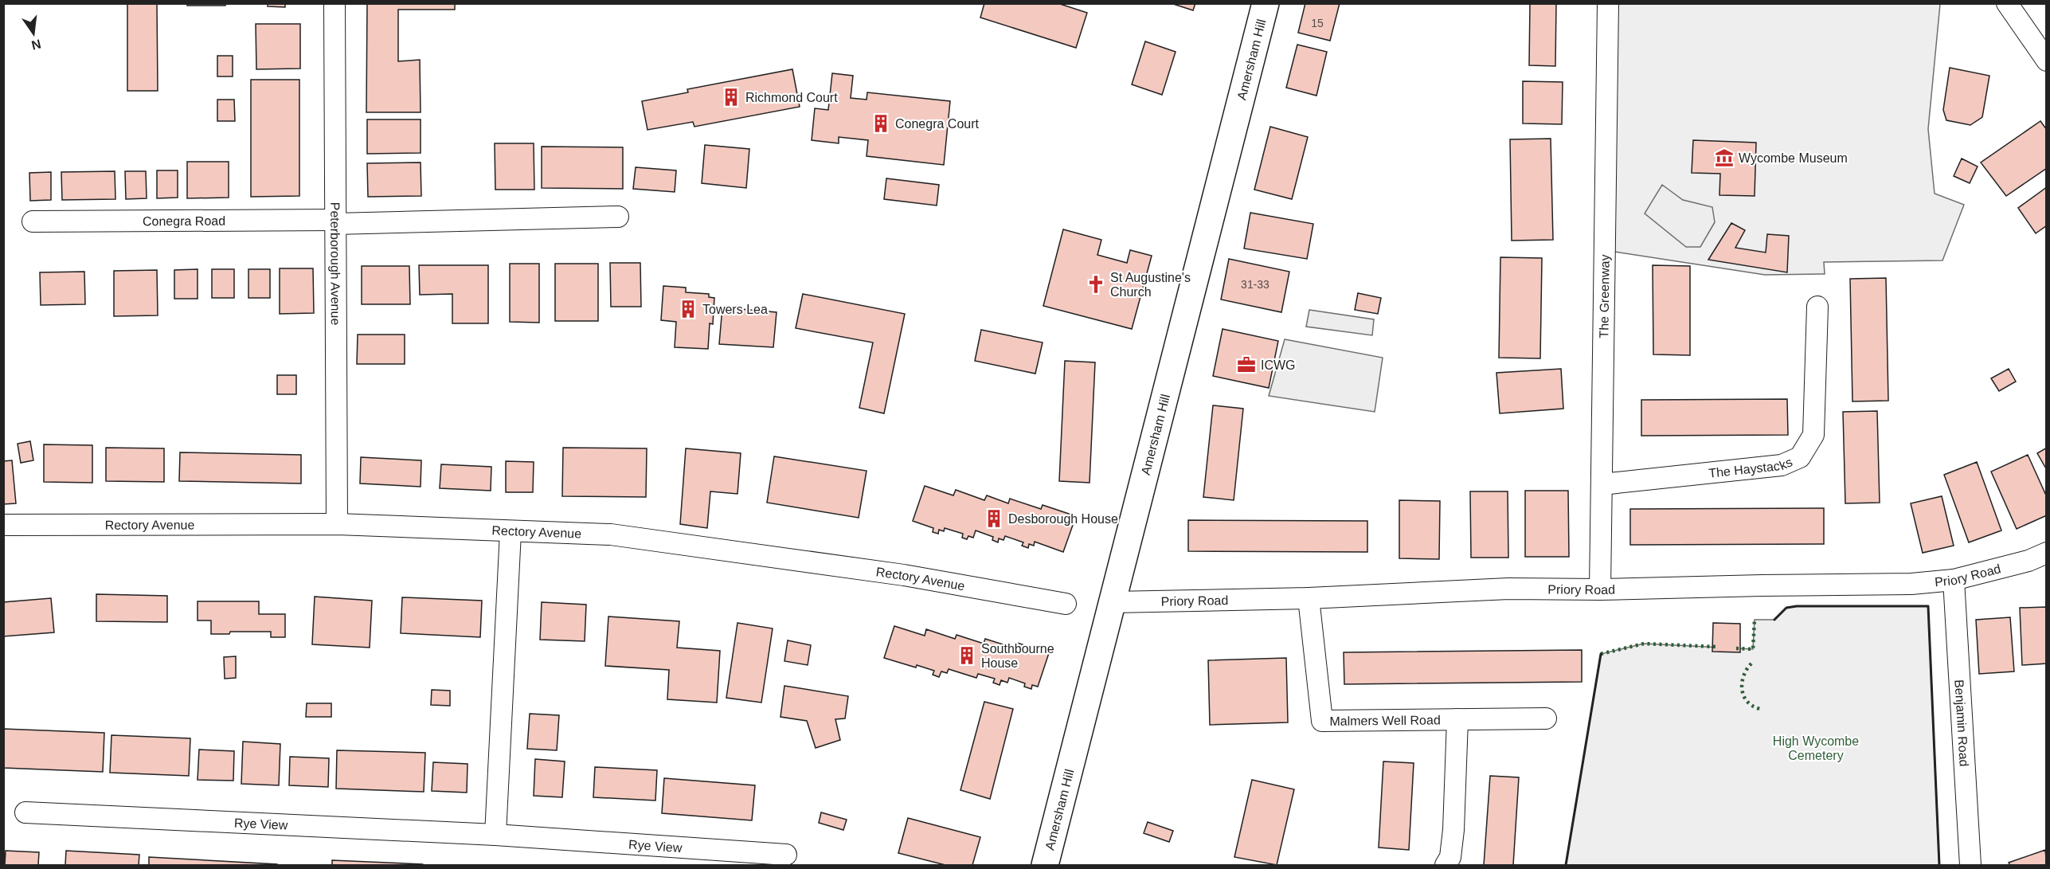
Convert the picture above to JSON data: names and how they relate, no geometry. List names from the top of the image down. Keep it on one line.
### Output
{"streets":{"main road":["Amersham Hill"],"street":["Conegra Road","Peterborough Avenue","The Greenway","The Haystacks","Rectory Avenue","Priory Road","Malmers Well Road","Benjamin Road","Rye View"]},"crossings":[["Amersham Hill","Priory Road"],["Conegra Road","Peterborough Avenue"],["Peterborough Avenue","Rectory Avenue"],["The Greenway","The Haystacks"],["The Greenway","Priory Road"],["Priory Road","Malmers Well Road"],["Priory Road","Benjamin Road"]],"parks":["High Wycombe Cemetery"],"places":{"building":["Richmond Court","Conegra Court","Towers Lea","Desborough House","Southbourne House"],"museum":["Wycombe Museum"],"church":["St Augustine's Church"],"office":["ICWG"]},"house_numbers":["15","31-33"],"north":"bottom"}
